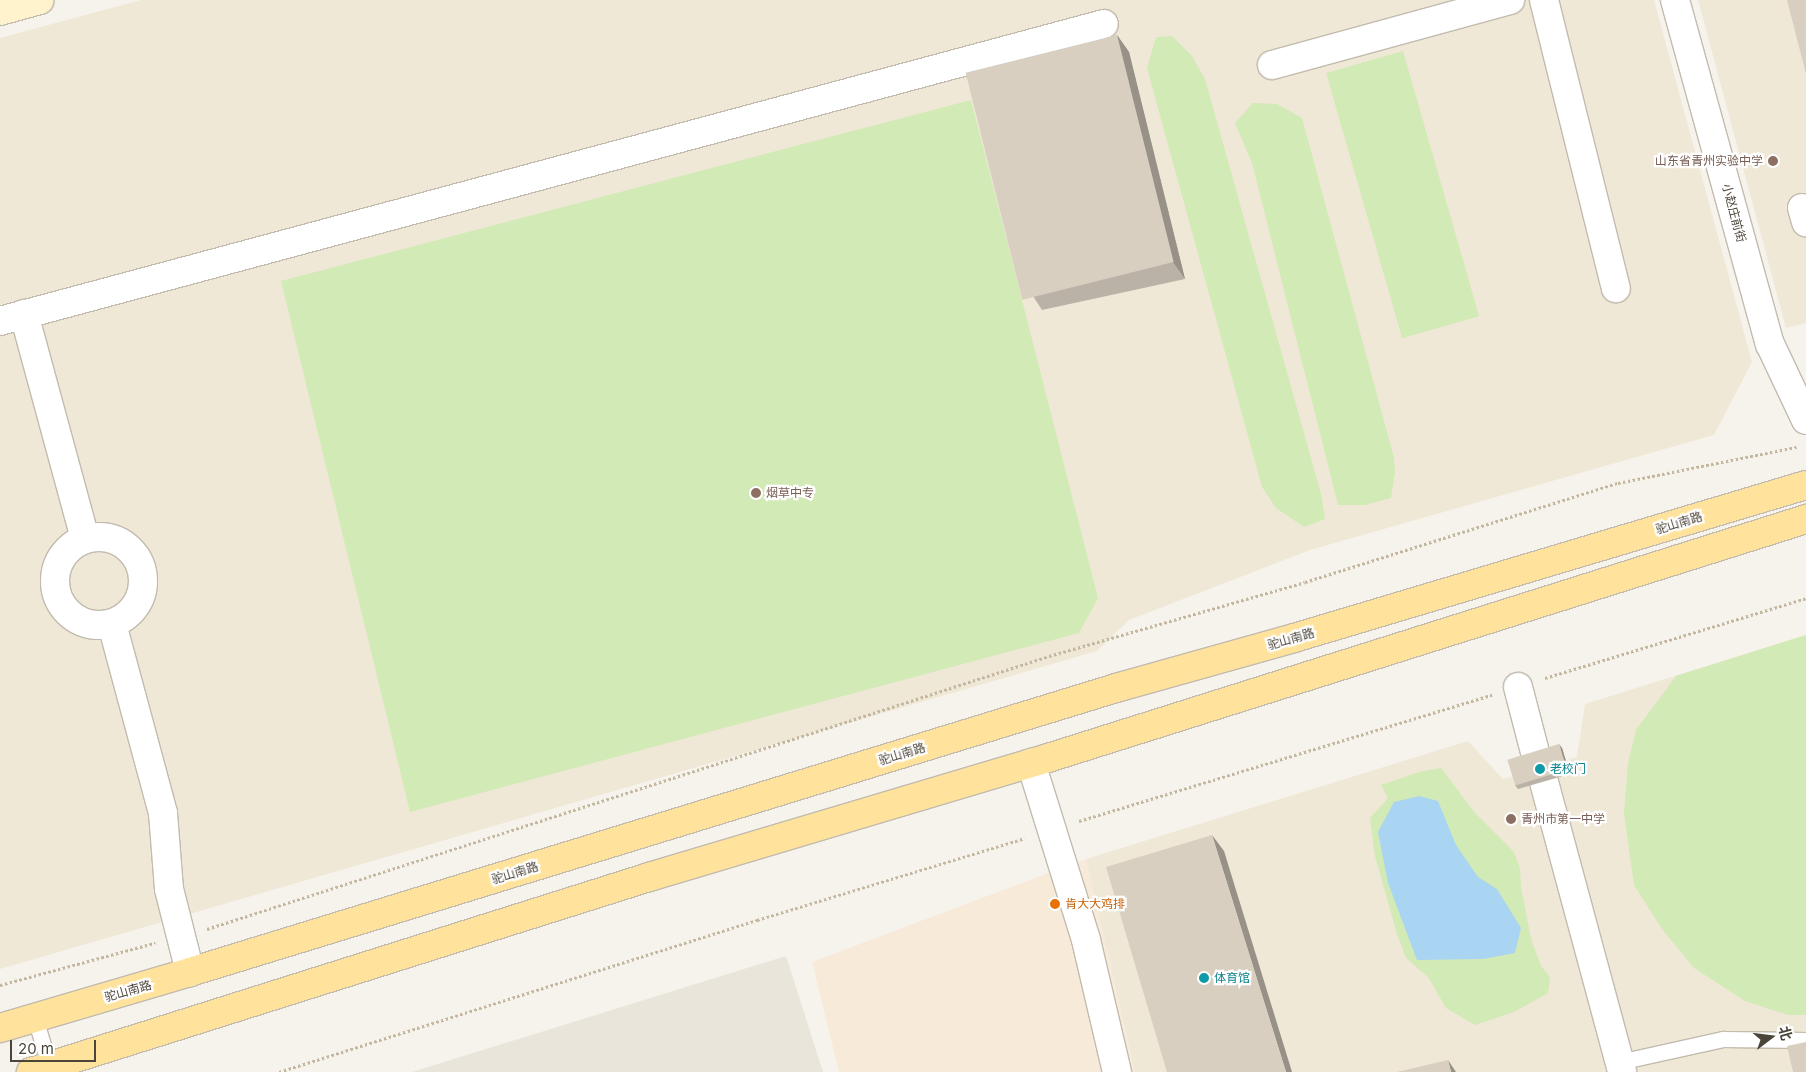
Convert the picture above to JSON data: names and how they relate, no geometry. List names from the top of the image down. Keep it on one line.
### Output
{"streets":{"main road":["驼山南路"],"street":["小赵庄前街"]},"places":["山东省青州实验中学","烟草中专","老校门","青州市第一中学","肯大大鸡排","体育馆"],"scale_bar":"20 m","north":"right"}
